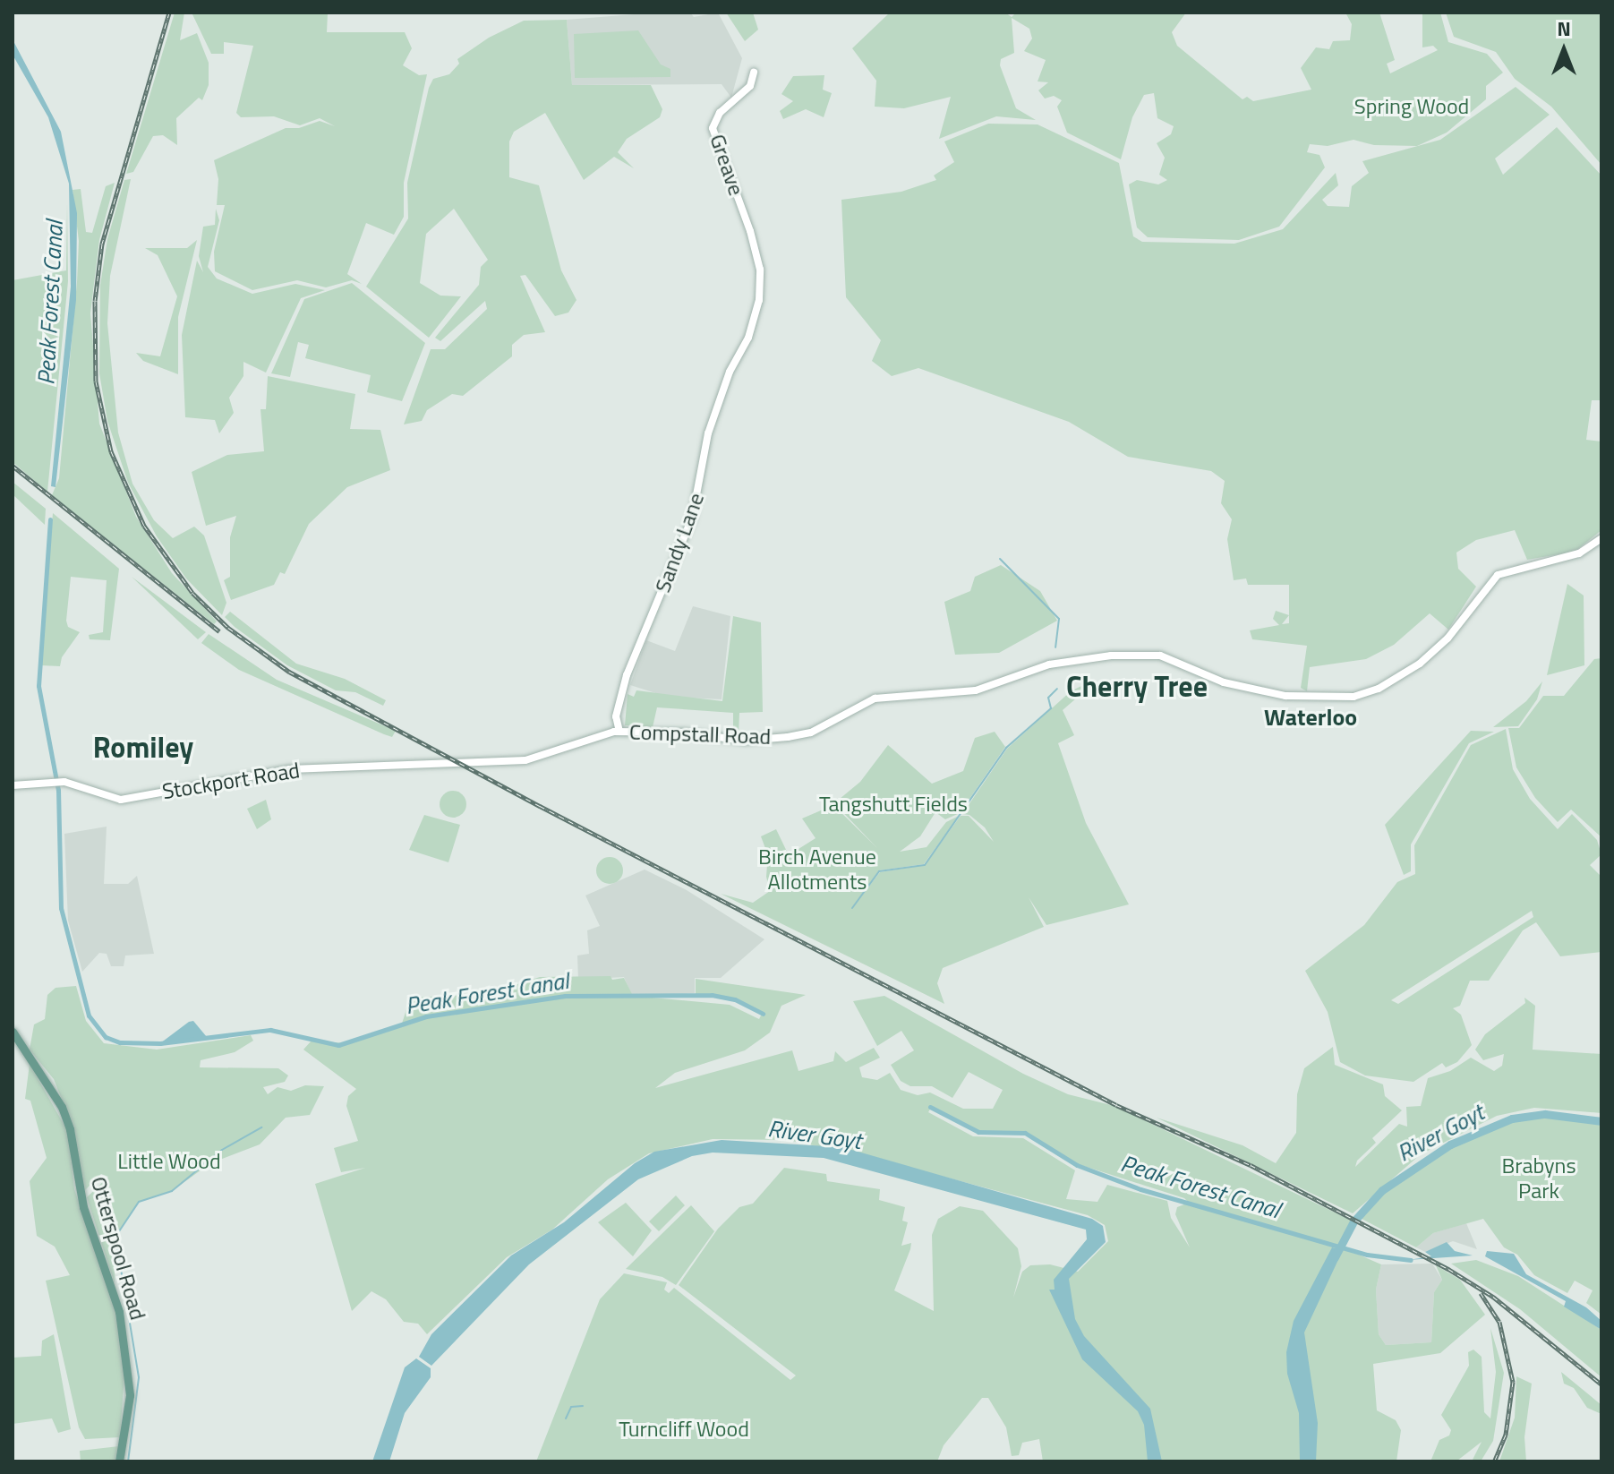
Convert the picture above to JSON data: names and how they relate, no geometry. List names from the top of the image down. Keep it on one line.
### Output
{"streets":{"main road":["Greave","Sandy Lane","Compstall Road","Stockport Road","Otterspool Road"]},"crossings":[["Greave","Sandy Lane"],["Sandy Lane","Compstall Road"],["Compstall Road","Stockport Road"]],"districts":["Cherry Tree","Waterloo","Romiley"],"water":["Peak Forest Canal","River Goyt"],"parks":["Spring Wood","Tangshutt Fields","Birch Avenue Allotments","Little Wood","Brabyns Park","Turncliff Wood"],"north":"top"}
